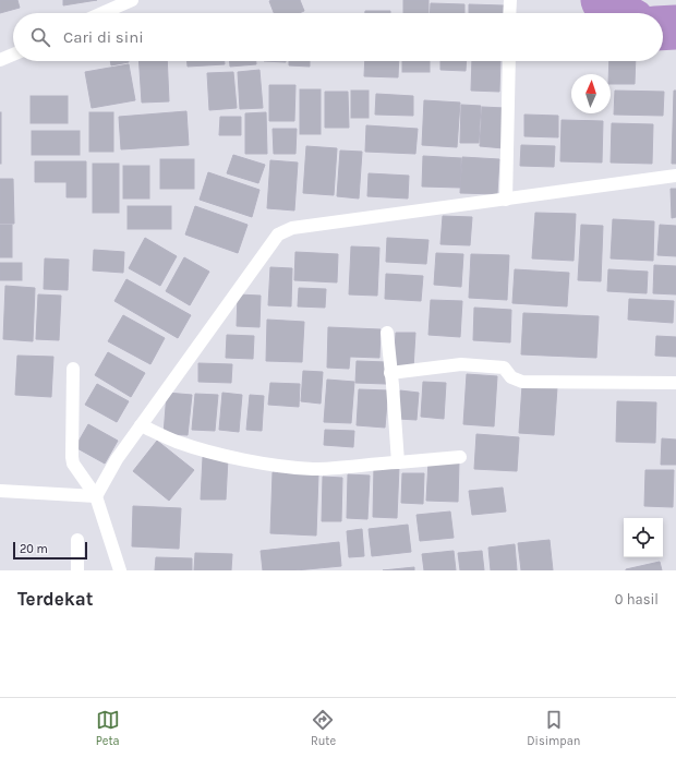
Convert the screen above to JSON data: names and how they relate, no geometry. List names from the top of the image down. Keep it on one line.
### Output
{"scale_bar":"20 m","north":"top","page":{"search":"Cari di sini","scale":"20 m","heading":["Terdekat","0 hasil"],"nav":["Peta","Rute","Disimpan"]}}
